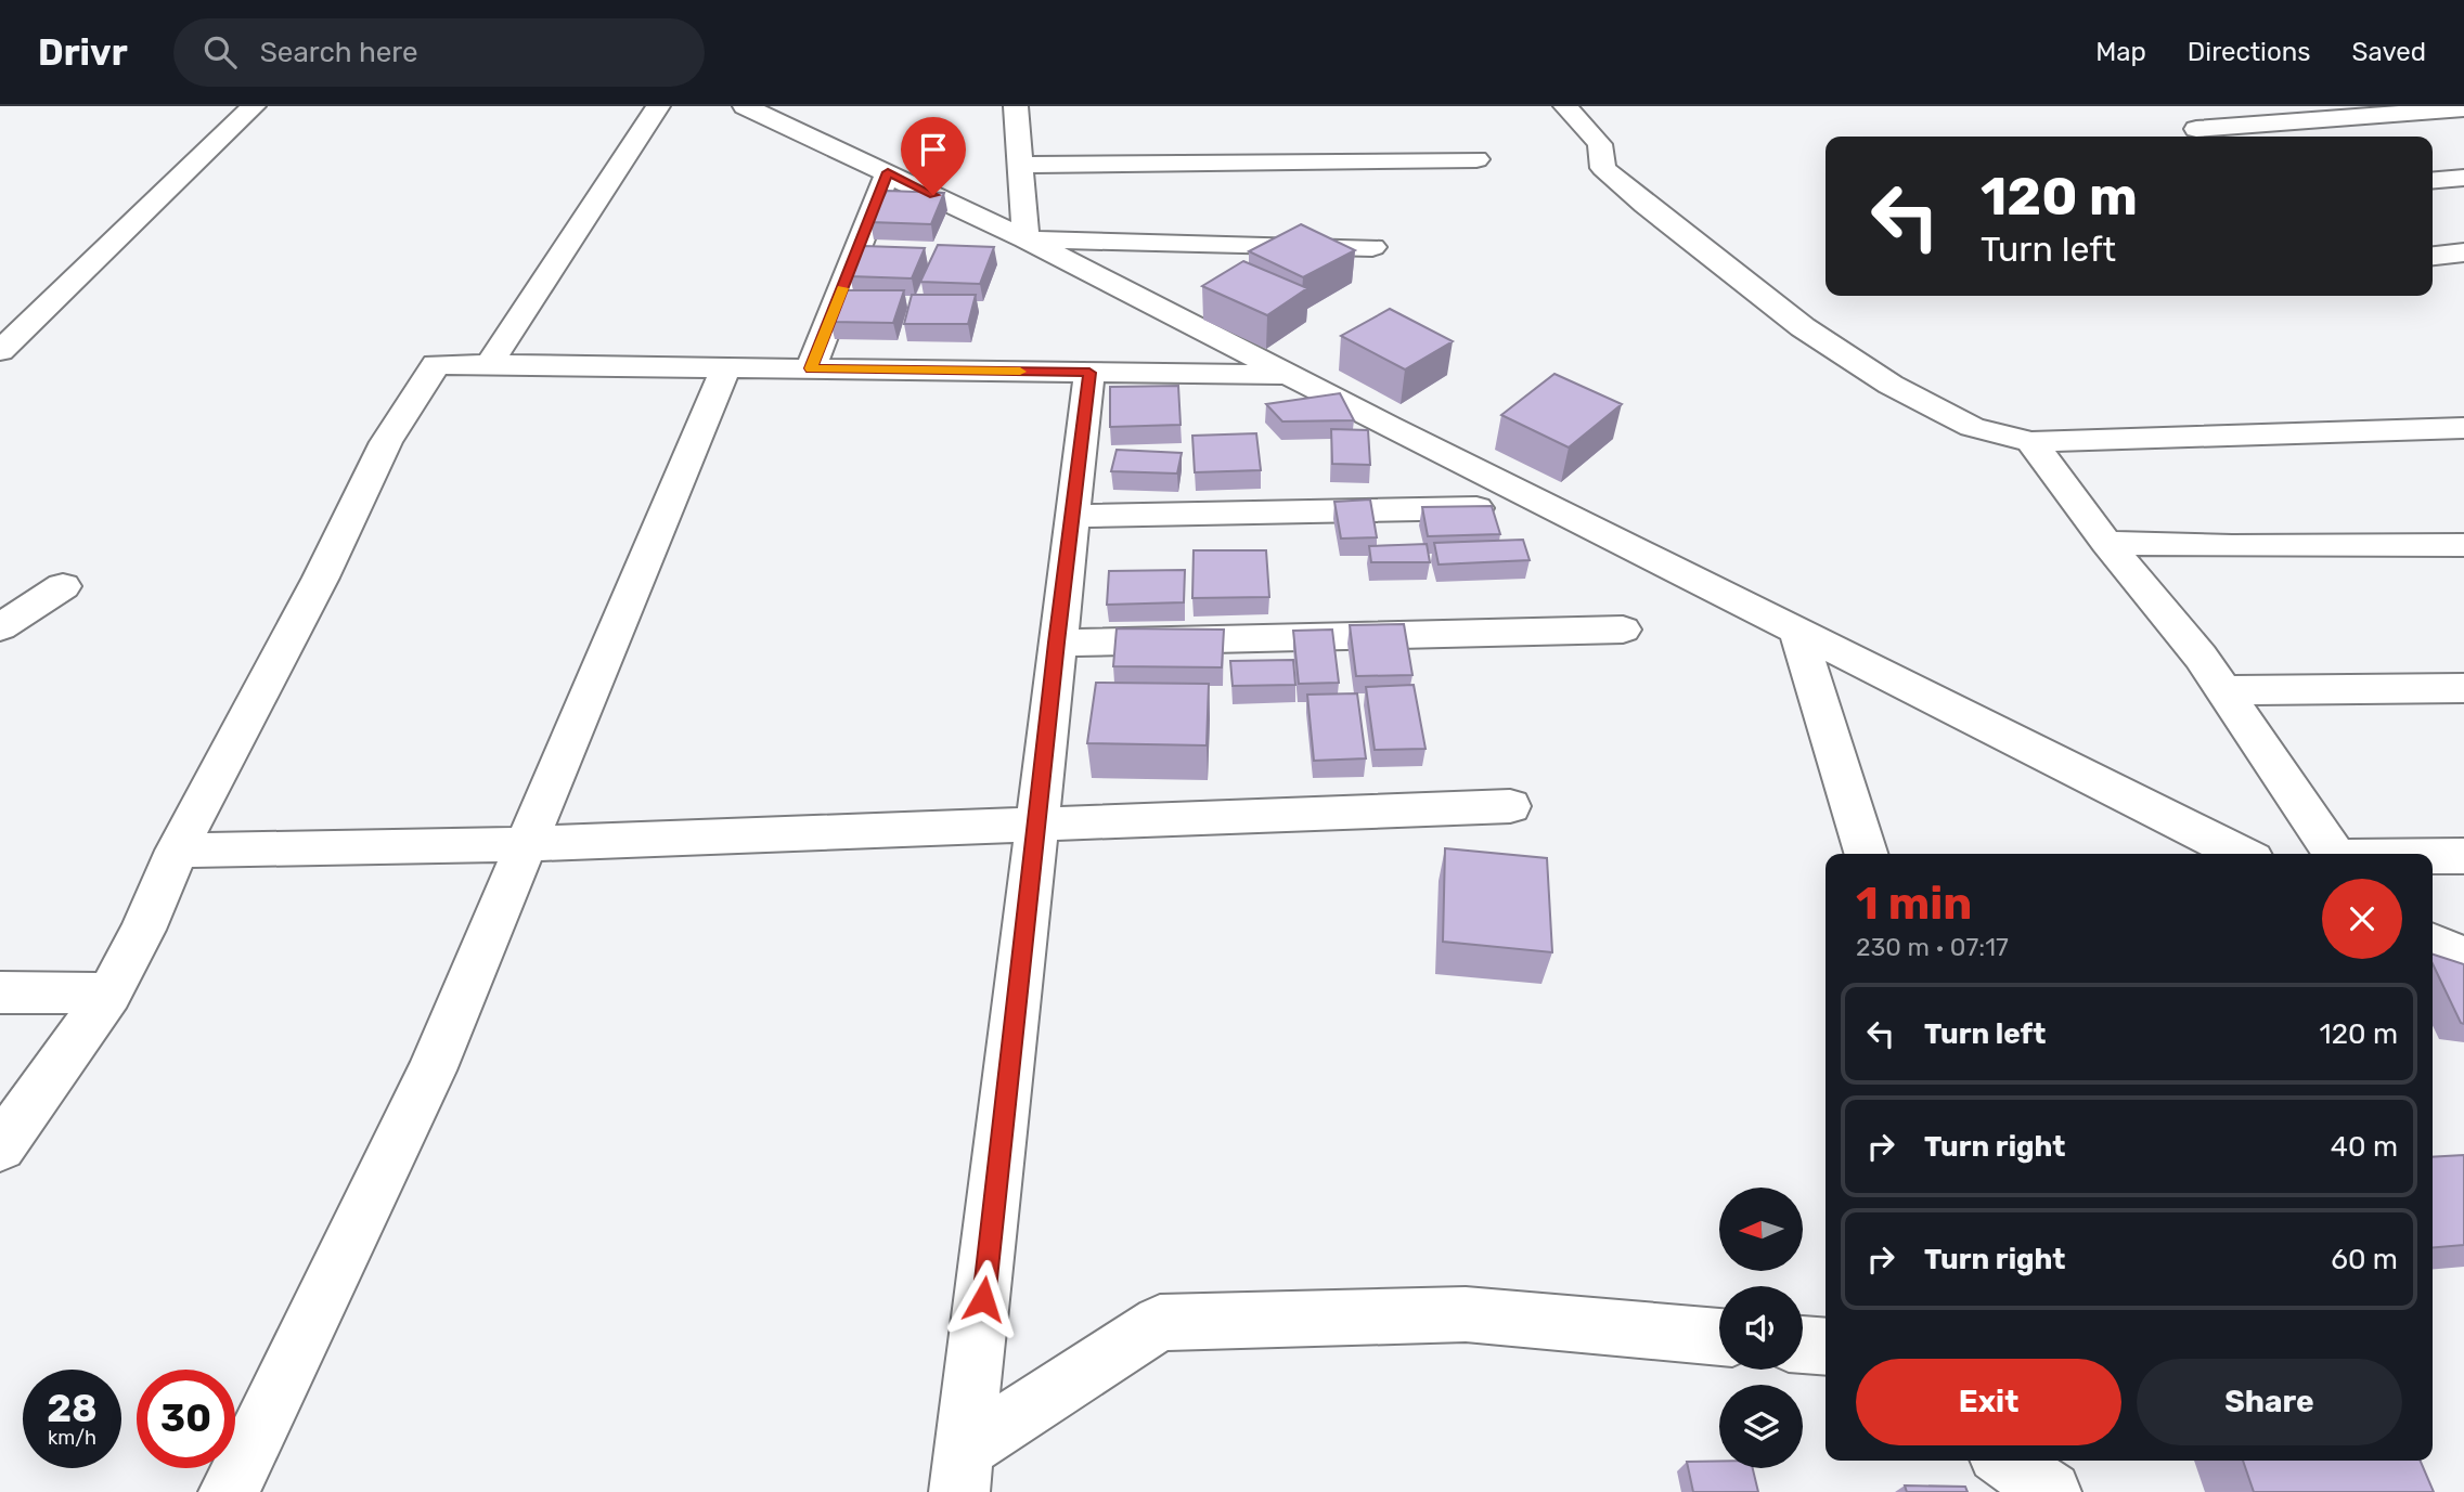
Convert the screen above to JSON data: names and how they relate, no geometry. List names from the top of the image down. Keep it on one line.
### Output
{"north":"left","page":{"header":"Drivr","search":"Search here","nav":["Map","Directions","Saved"],"turn":["120 m","Turn left"],"heading":["1 min","230 m · 07:17"],"list":[{"name":"Turn left","value":"120 m"},{"name":"Turn right","value":"40 m"},{"name":"Turn right","value":"60 m"}],"buttons":["Exit","Share"],"speed":"28 km/h","limit":"30"}}
